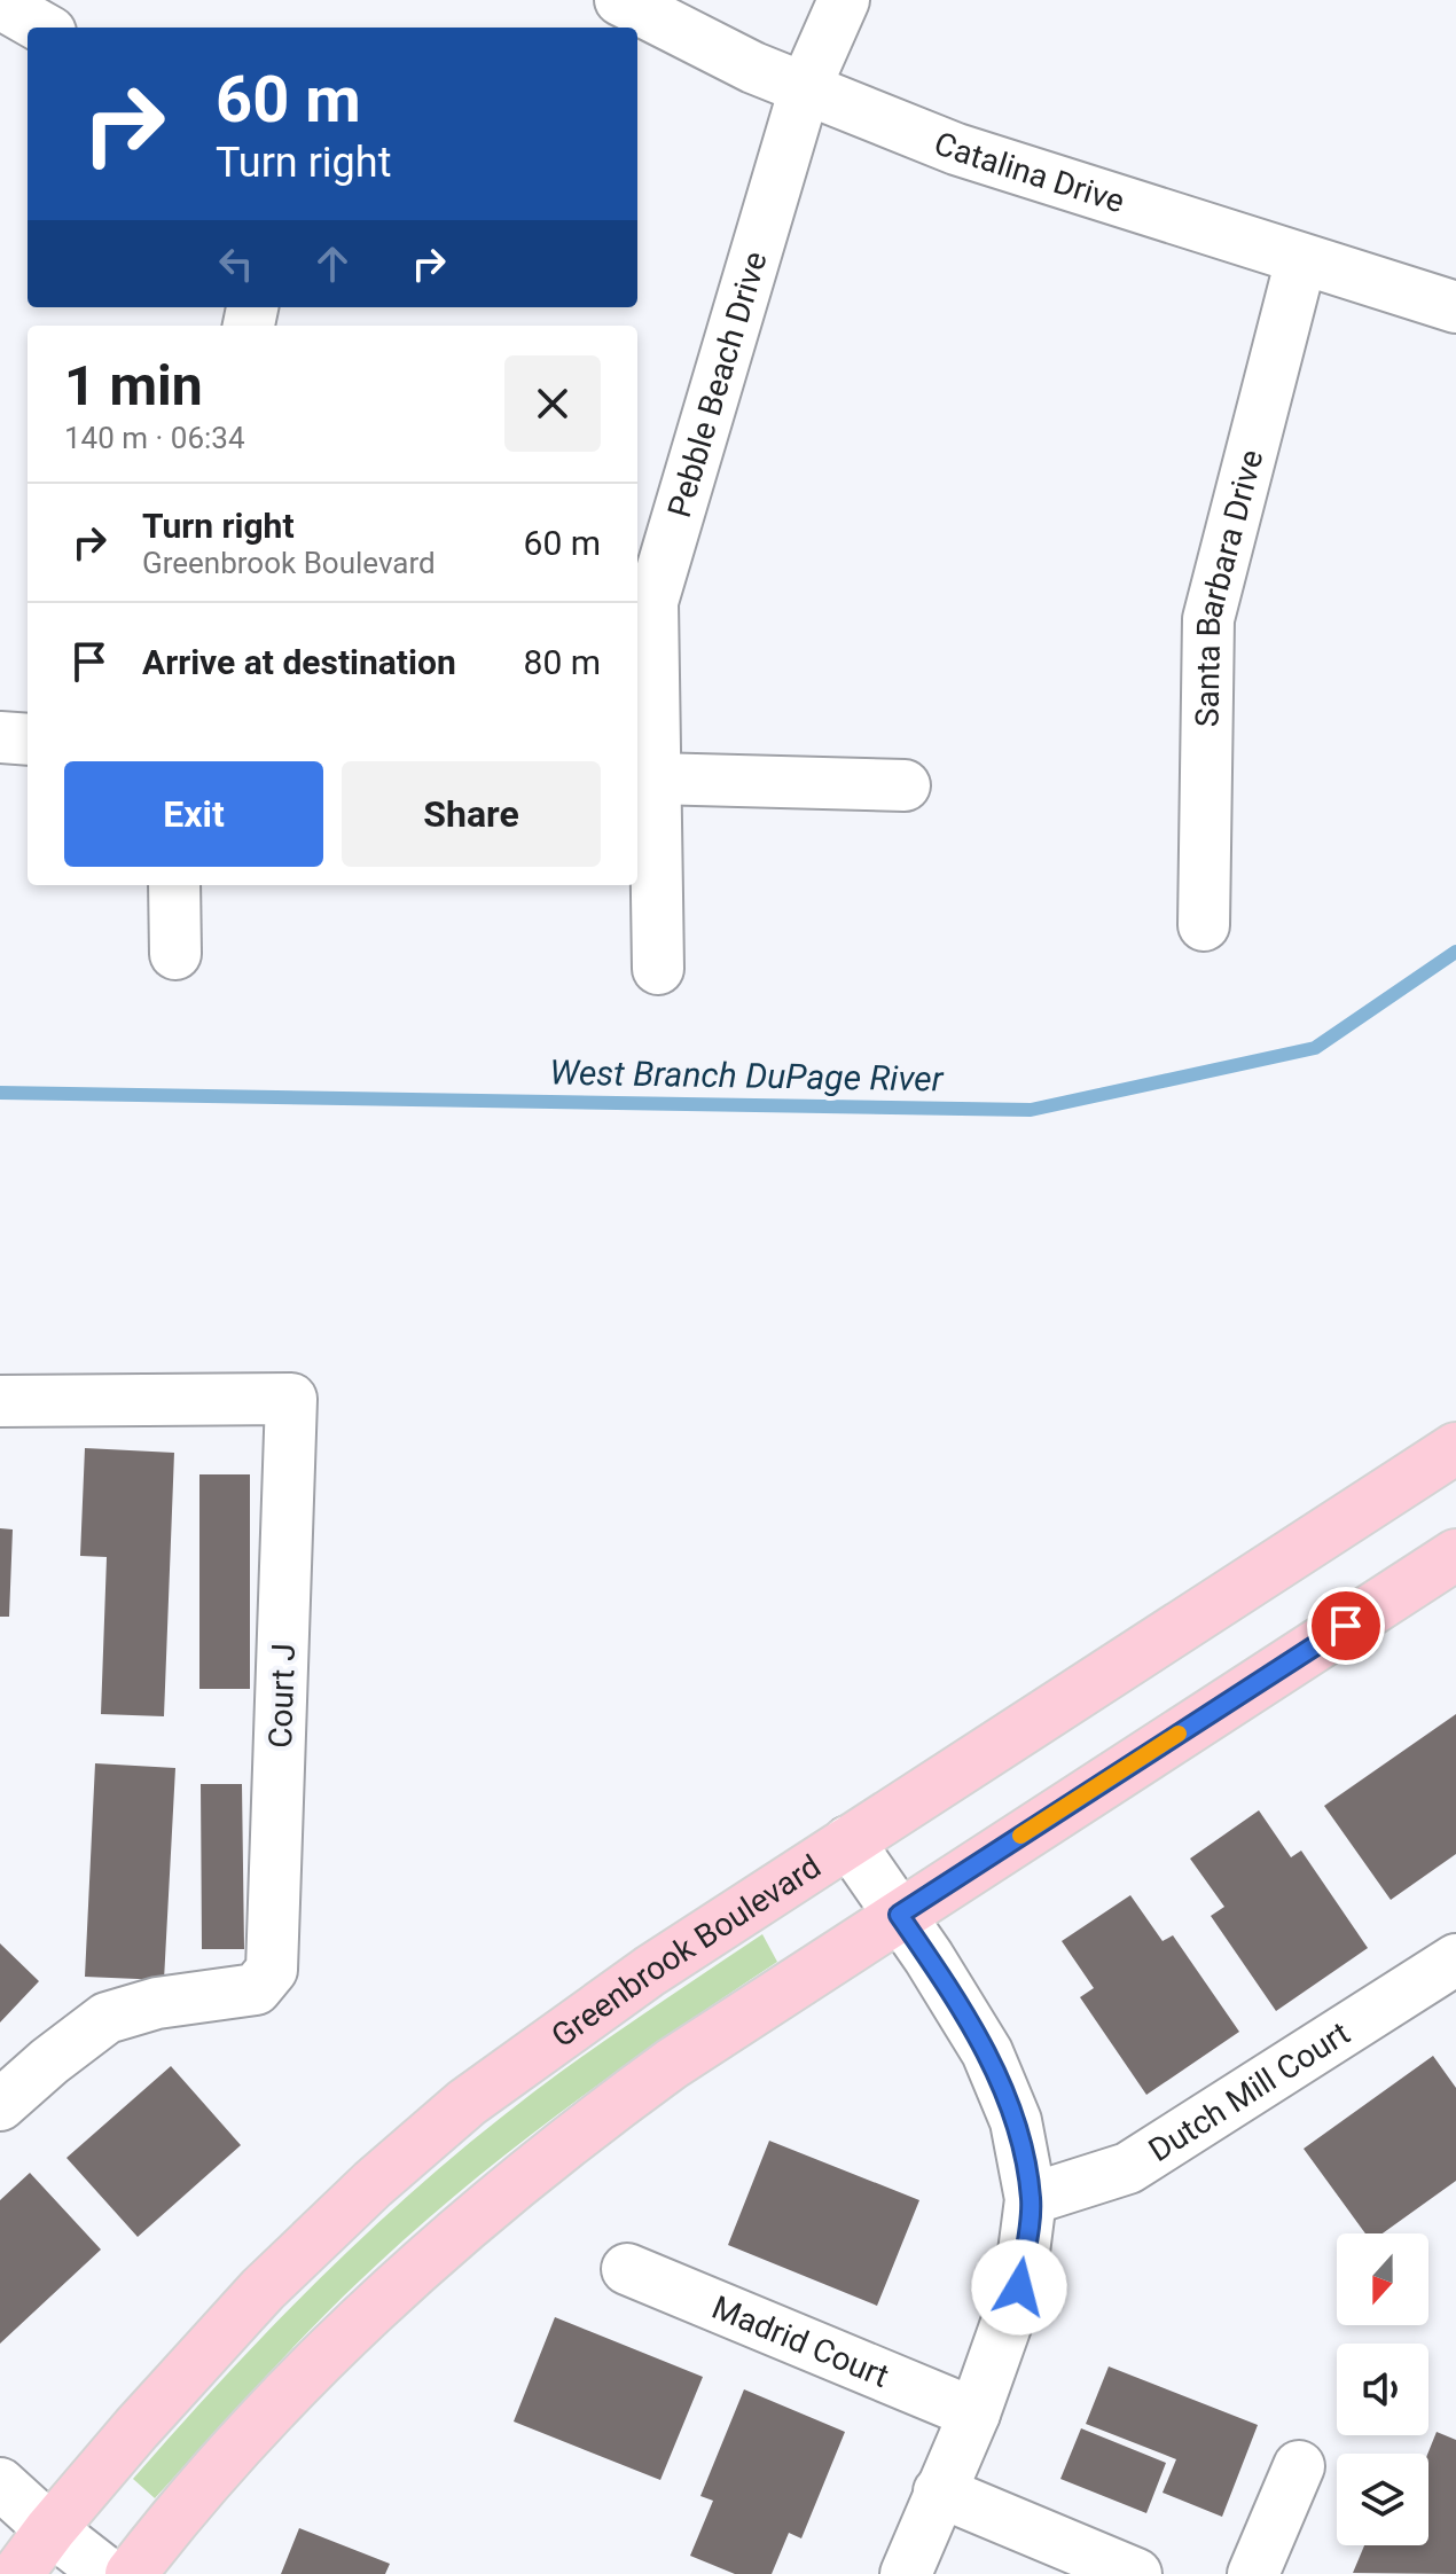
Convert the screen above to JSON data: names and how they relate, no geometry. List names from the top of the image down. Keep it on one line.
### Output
{"streets":{"main road":["Greenbrook Boulevard"],"street":["Catalina Drive","Pebble Beach Drive","Santa Barbara Drive","Court J","Dutch Mill Court","Madrid Court"]},"crossings":[["Catalina Drive","Pebble Beach Drive"],["Catalina Drive","Santa Barbara Drive"]],"water":["West Branch DuPage River"],"north":"bottom","page":{"turn":["60 m","Turn right"],"heading":["1 min","140 m · 06:34"],"list":[{"name":"Turn right","note":"Greenbrook Boulevard","value":"60 m"},{"name":"Arrive at destination","value":"80 m"}],"buttons":["Exit","Share"]}}
